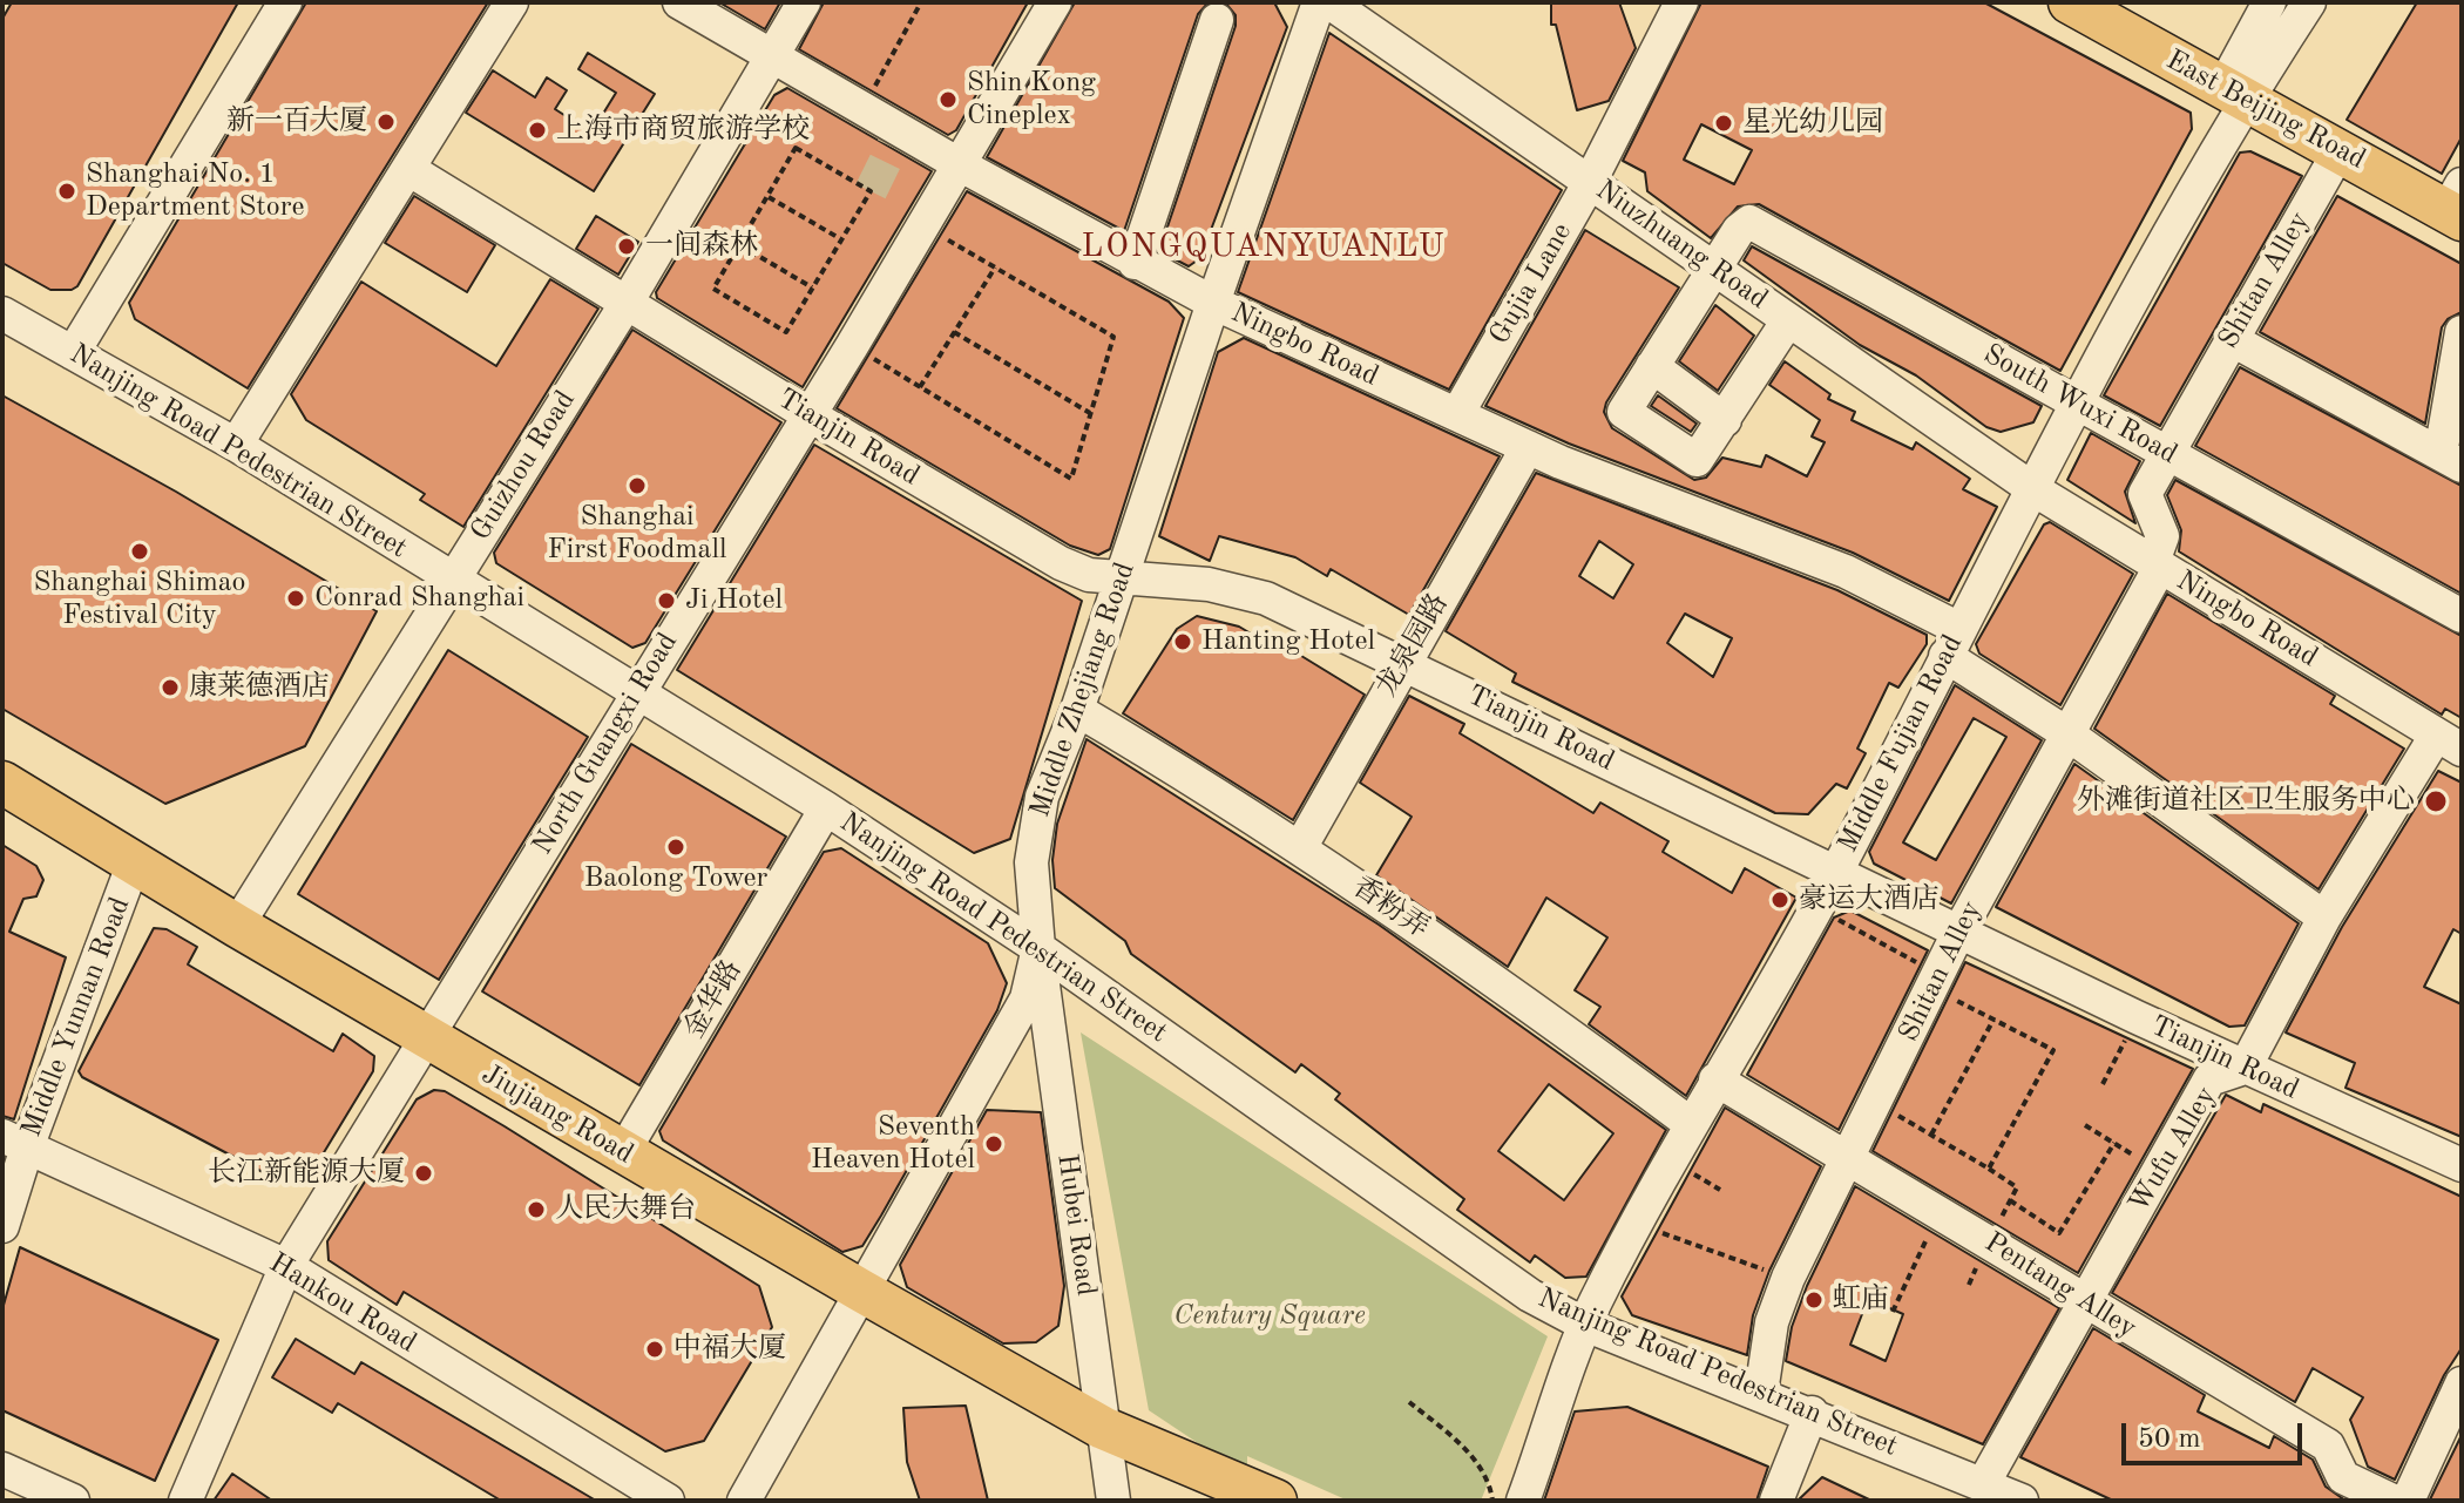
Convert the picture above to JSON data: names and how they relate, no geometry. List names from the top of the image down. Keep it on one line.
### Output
{"streets":{"main road":["East Beijing Road","Jiujiang Road"],"street":["Niuzhuang Road","Shitan Alley","Gujia Lane","Ningbo Road","South Wuxi Road","Tianjin Road","Nanjing Road Pedestrian Street","Guizhou Road","龙泉园路","Middle Zhejiang Road","North Guangxi Road","Middle Fujian Road","香粉弄","金华路","Middle Yunnan Road","Wufu Alley","Hubei Road","Pentang Alley","Hankou Road"]},"crossings":[["East Beijing Road","Shitan Alley"],["East Beijing Road","Middle Fujian Road"],["Niuzhuang Road","Gujia Lane"],["Niuzhuang Road","Ningbo Road"],["Niuzhuang Road","South Wuxi Road"],["Niuzhuang Road","Middle Fujian Road"],["Shitan Alley","Ningbo Road"],["Shitan Alley","South Wuxi Road"],["Shitan Alley","Tianjin Road"],["Shitan Alley","Nanjing Road Pedestrian Street"],["Shitan Alley","Pentang Alley"],["Gujia Lane","Ningbo Road"],["Ningbo Road","Guizhou Road"],["Ningbo Road","龙泉园路"],["Ningbo Road","Middle Zhejiang Road"],["Ningbo Road","North Guangxi Road"],["Ningbo Road","Middle Fujian Road"],["Ningbo Road","Wufu Alley"],["South Wuxi Road","Middle Fujian Road"],["Tianjin Road","Guizhou Road"],["Tianjin Road","龙泉园路"],["Tianjin Road","Middle Zhejiang Road"],["Tianjin Road","North Guangxi Road"],["Tianjin Road","Middle Fujian Road"],["Tianjin Road","Wufu Alley"],["Nanjing Road Pedestrian Street","Guizhou Road"],["Nanjing Road Pedestrian Street","Middle Zhejiang Road"],["Nanjing Road Pedestrian Street","North Guangxi Road"],["Nanjing Road Pedestrian Street","Middle Fujian Road"],["Nanjing Road Pedestrian Street","金华路"],["Nanjing Road Pedestrian Street","Wufu Alley"],["Nanjing Road Pedestrian Street","Hubei Road"],["Guizhou Road","Jiujiang Road"],["龙泉园路","香粉弄"],["Middle Zhejiang Road","香粉弄"],["Middle Zhejiang Road","Jiujiang Road"],["Middle Zhejiang Road","Hubei Road"],["North Guangxi Road","Jiujiang Road"],["North Guangxi Road","Hankou Road"],["Middle Fujian Road","香粉弄"],["Middle Fujian Road","Pentang Alley"],["金华路","Jiujiang Road"],["Middle Yunnan Road","Jiujiang Road"],["Middle Yunnan Road","Hankou Road"],["Jiujiang Road","Hubei Road"],["Wufu Alley","Pentang Alley"]],"districts":["LONGQUANYUANLU"],"parks":["Century Square"],"places":["Shin Kong Cineplex","新一百大厦","星光幼儿园","上海市商贸旅游学校","Shanghai No. 1 Department Store","一间森林","Shanghai First Foodmall","Shanghai Shimao Festival City","Conrad Shanghai","Ji Hotel","Hanting Hotel","康莱德酒店","外滩街道社区卫生服务中心","Baolong Tower","豪运大酒店","Seventh Heaven Hotel","长江新能源大厦","人民大舞台","虹庙","中福大厦"],"scale_bar":"50 m"}
